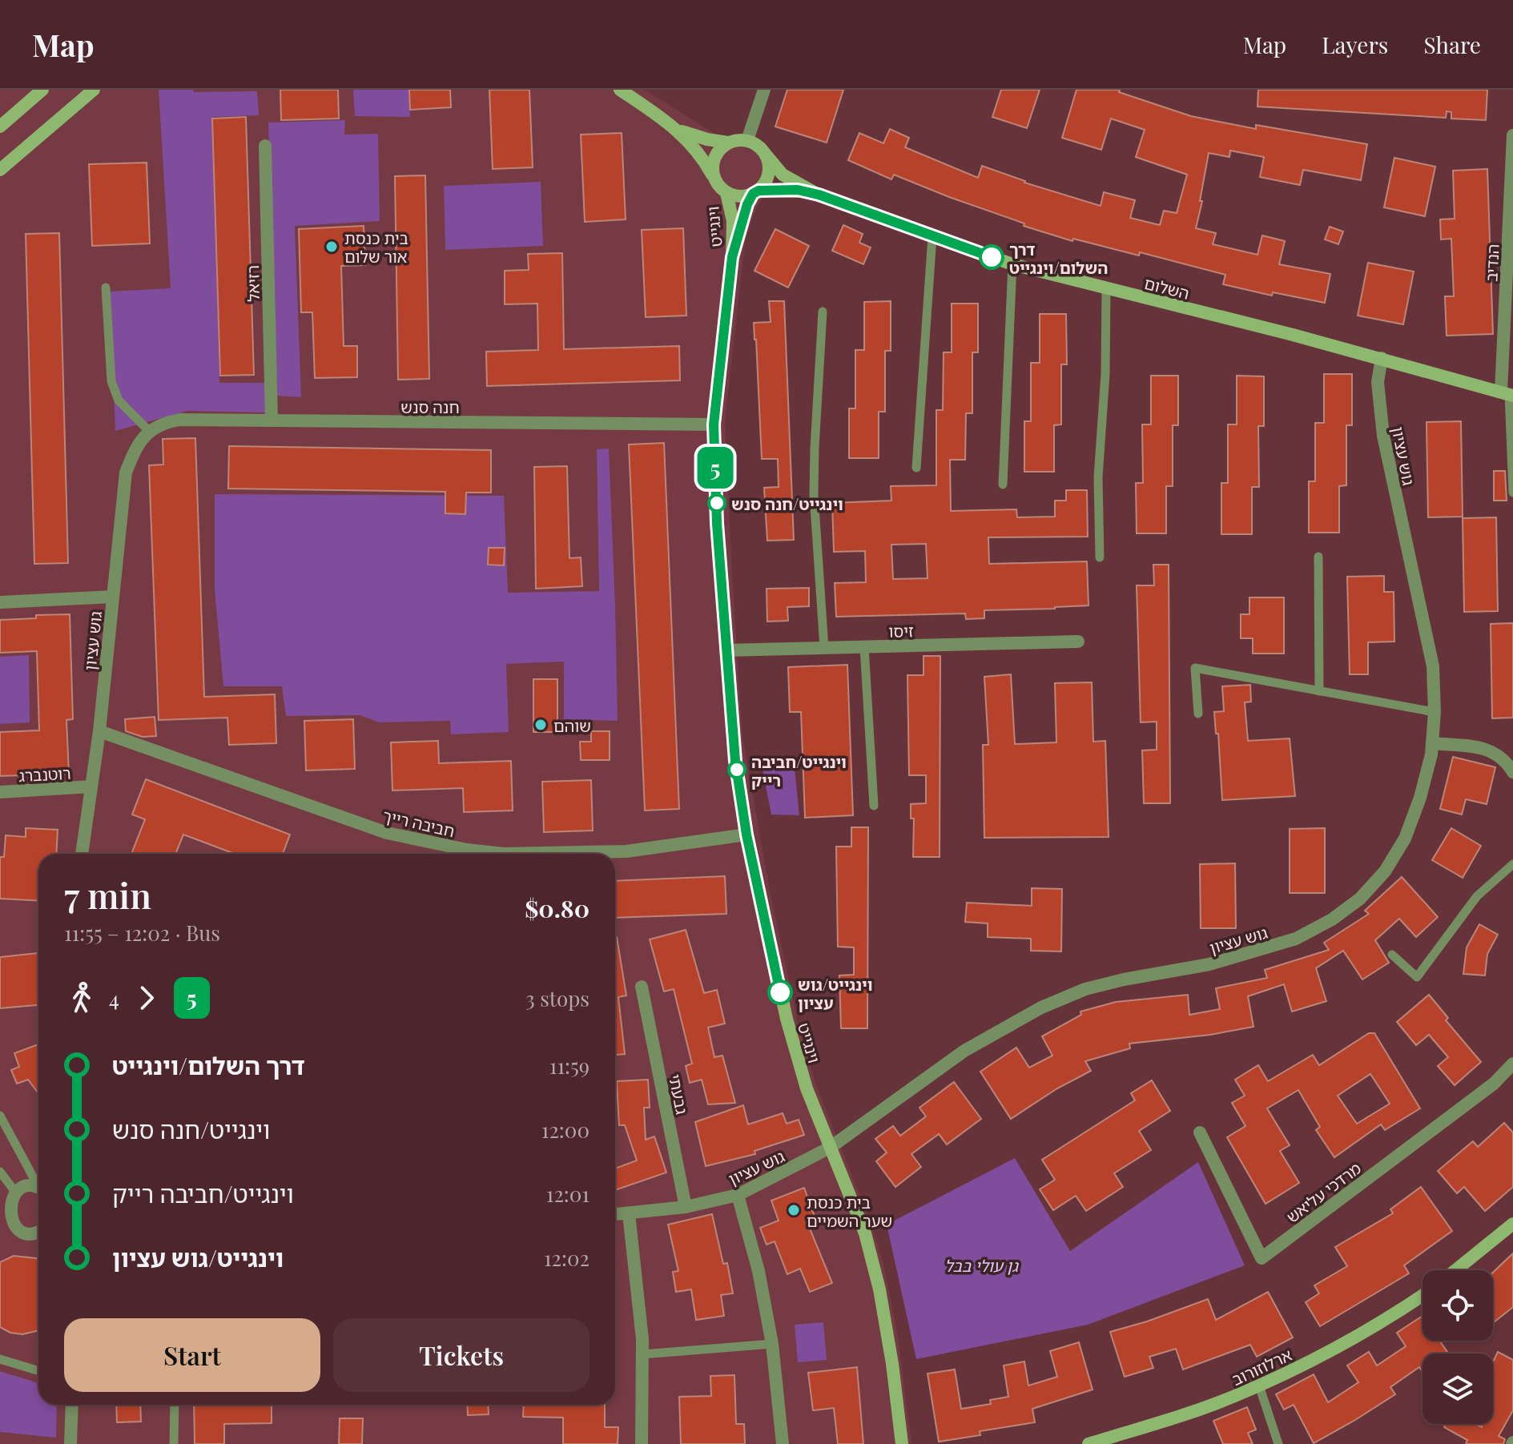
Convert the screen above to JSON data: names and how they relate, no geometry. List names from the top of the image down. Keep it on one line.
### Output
{"streets":{"street":["וינגייט","הנדיב","רזיאל","השלום","חנה סנש","גוש עציון","זיסו","רוטנברג","חביבה רייך","גבעתי","מרדכי עליאש","ארלוזורוב"]},"crossings":[["וינגייט","השלום"],["וינגייט","חנה סנש"],["וינגייט","גוש עציון"],["וינגייט","זיסו"],["וינגייט","חביבה רייך"],["הנדיב","השלום"],["רזיאל","חנה סנש"],["השלום","גוש עציון"],["חנה סנש","גוש עציון"],["גוש עציון","רוטנברג"],["גוש עציון","חביבה רייך"],["גוש עציון","גבעתי"]],"parks":["גן עולי בבל"],"places":["בית כנסת אור שלום","דרך השלום/וינגייט","וינגייט/חנה סנש","שוהם","וינגייט/חביבה רייק","וינגייט/גוש עציון","בית כנסת שער השמיים"],"lines":["bus line 5"],"page":{"header":"Map","nav":["Map","Layers","Share"],"on_map":"5","heading":["7 min","11:55 – 12:02 · Bus","$0.80"],"legs":["4","5","3 stops"],"list":[{"name":"דרך השלום/וינגייט","value":"11:59"},{"name":"וינגייט/חנה סנש","value":"12:00"},{"name":"וינגייט/חביבה רייק","value":"12:01"},{"name":"וינגייט/גוש עציון","value":"12:02"}],"buttons":["Start","Tickets"]}}
